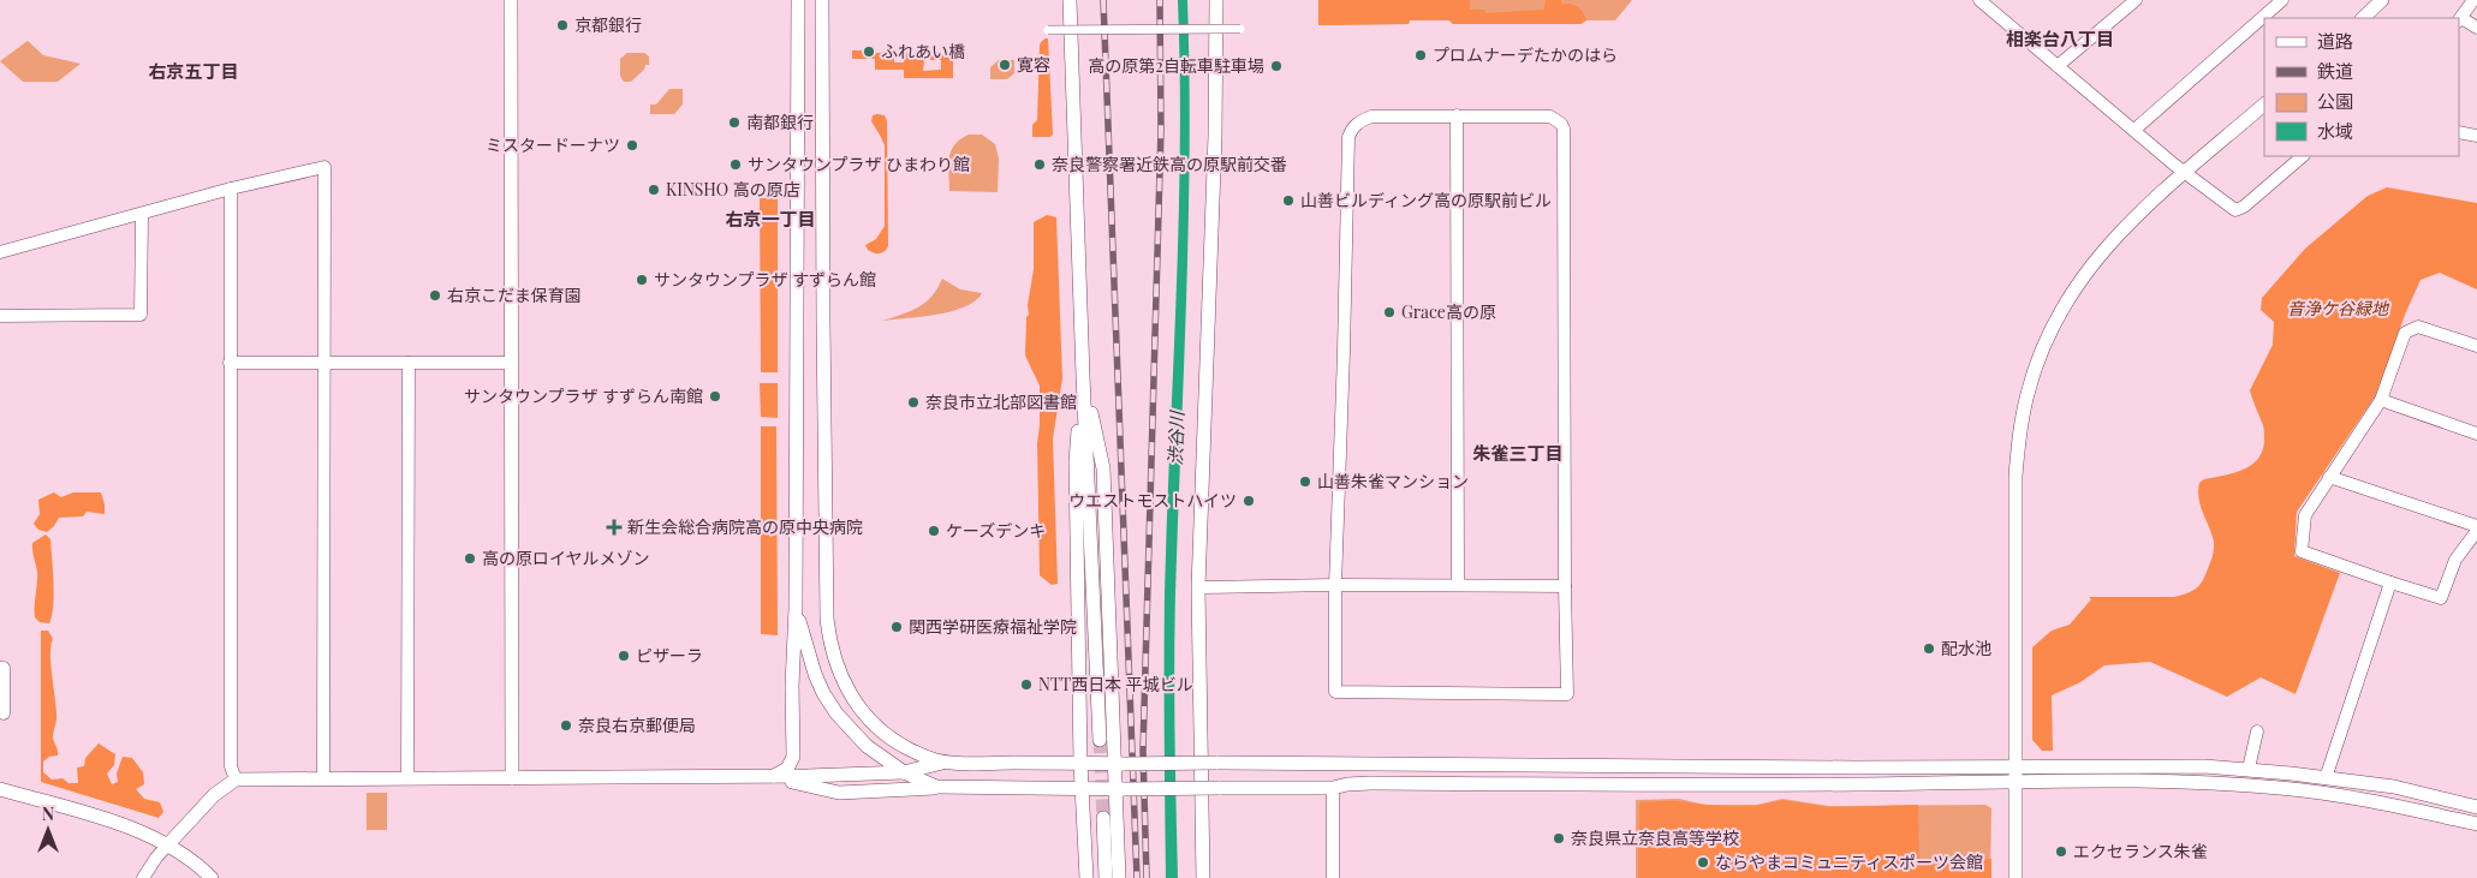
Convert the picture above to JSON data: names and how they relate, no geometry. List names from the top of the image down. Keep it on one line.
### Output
{"districts":["相楽台八丁目","右京五丁目","右京一丁目","朱雀三丁目"],"water":["渋谷川"],"parks":["音浄ケ谷緑地"],"places":{"other":["京都銀行","ふれあい橋","プロムナーデたかのはら","寛容","高の原第2自転車駐車場","南都銀行","ミスタードーナツ","サンタウンプラザ ひまわり館","奈良警察署近鉄高の原駅前交番","KINSHO 高の原店","山善ビルディング高の原駅前ビル","サンタウンプラザ すずらん館","右京こだま保育園","Grace高の原","サンタウンプラザ すずらん南館","奈良市立北部図書館","山善朱雀マンション","ウエストモストハイツ","ケーズデンキ","高の原ロイヤルメゾン","関西学研医療福祉学院","配水池","ピザーラ","NTT西日本 平城ビル","奈良右京郵便局","奈良県立奈良高等学校","エクセランス朱雀","ならやまコミュニティスポーツ会館"],"health":["新生会総合病院高の原中央病院"]},"legend":["道路","鉄道","公園","水域"],"north":"top"}
